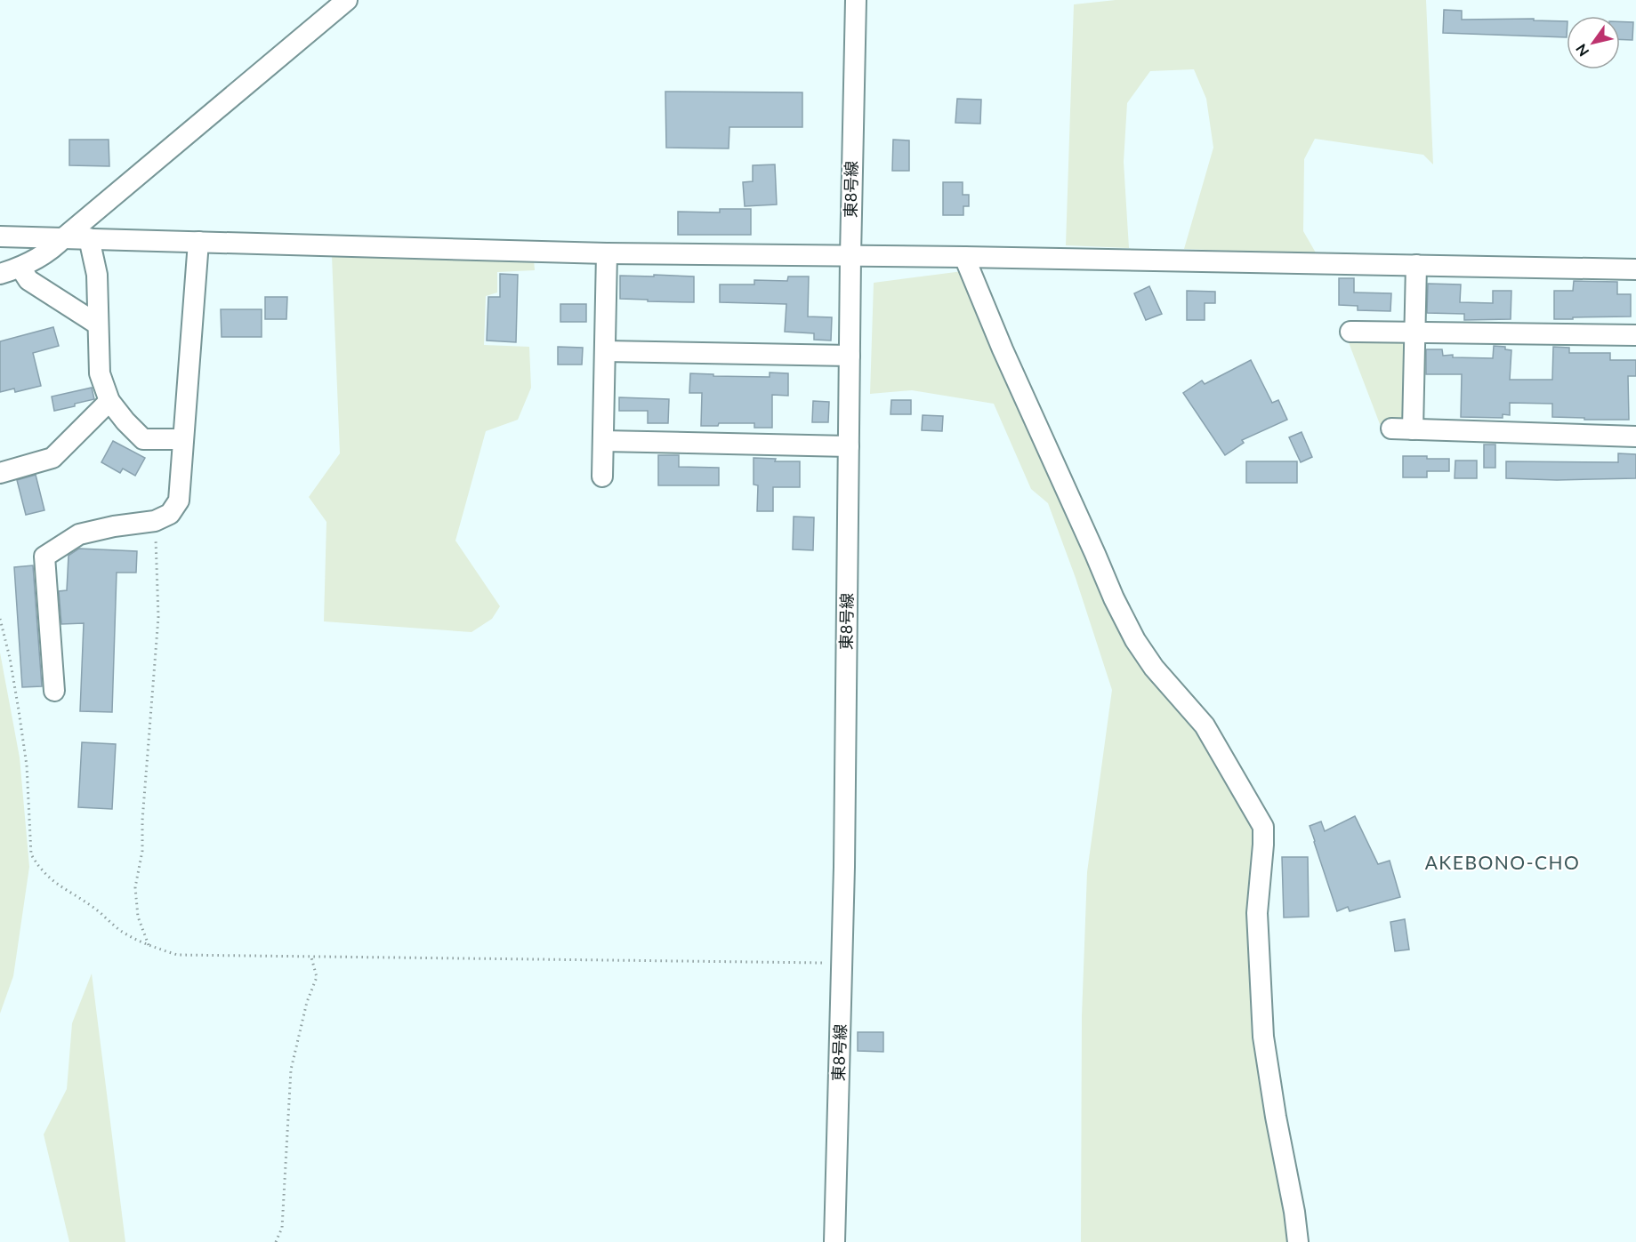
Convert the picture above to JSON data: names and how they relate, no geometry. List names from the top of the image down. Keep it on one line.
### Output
{"streets":{"street":["東8号線"]},"districts":["AKEBONO-CHO"],"north":"bottom left"}
